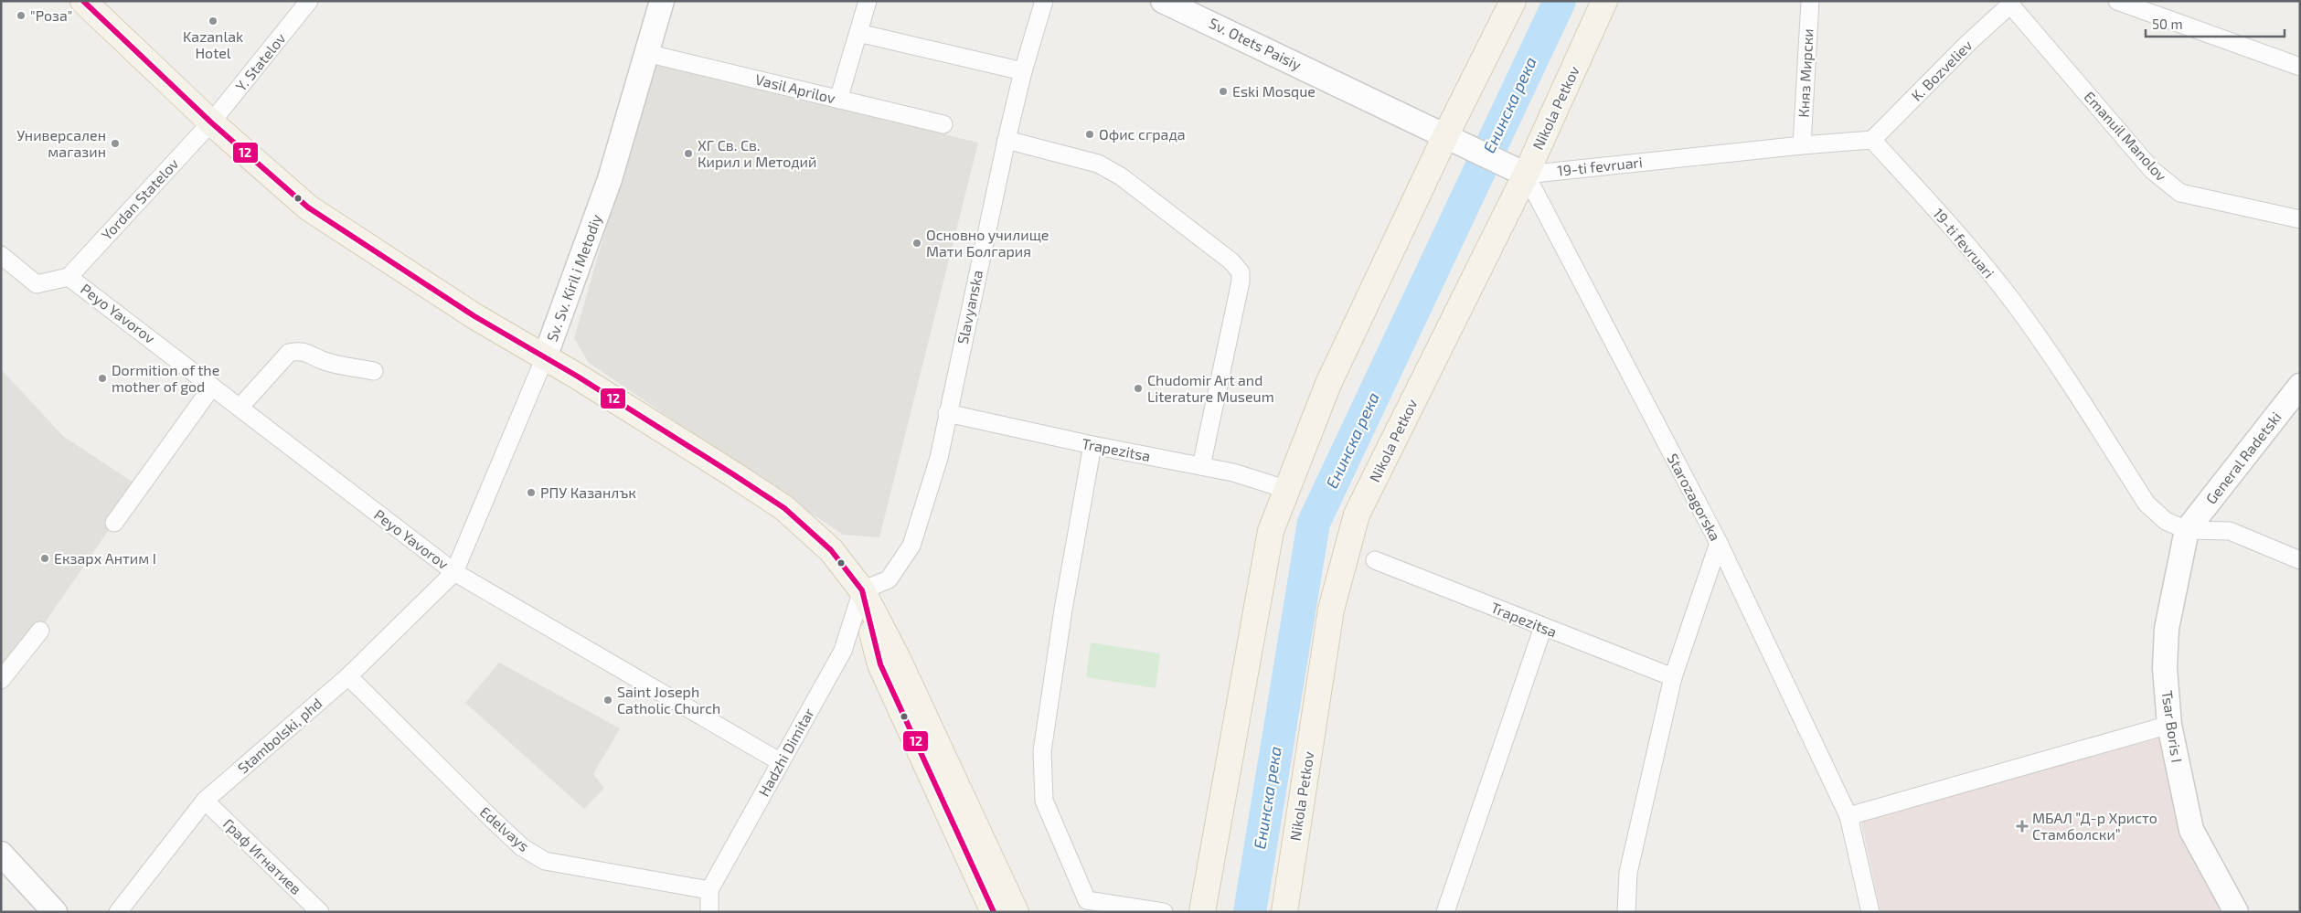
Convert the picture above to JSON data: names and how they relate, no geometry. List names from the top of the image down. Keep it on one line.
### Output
{"streets":{"main road":["Nikola Petkov"],"street":["Sv. Otets Paisiy","Y. Statelov","K. Bozveliev","Княз Мирски","Vasil Aprilov","Emanuil Manolov","19-ti fevruari","Yordan Statelov","Sv. Sv. Kiril i Metodiy","Slavyanska","Peyo Yavorov","Trapezitsa","General Radetski","Starozagorska","Tsar Boris I","Stambolski, phd","Hadzhi Dimitar","Edelvays","Граф Игнатиев"]},"crossings":[["Y. Statelov","Yordan Statelov"],["K. Bozveliev","Emanuil Manolov"],["K. Bozveliev","19-ti fevruari"],["Княз Мирски","19-ti fevruari"],["Vasil Aprilov","Sv. Sv. Kiril i Metodiy"],["Nikola Petkov","19-ti fevruari"],["Nikola Petkov","Starozagorska"],["19-ti fevruari","General Radetski"],["19-ti fevruari","Starozagorska"],["19-ti fevruari","Tsar Boris I"],["Yordan Statelov","Peyo Yavorov"],["Sv. Sv. Kiril i Metodiy","Peyo Yavorov"],["Sv. Sv. Kiril i Metodiy","Stambolski, phd"],["Slavyanska","Trapezitsa"],["Slavyanska","Hadzhi Dimitar"],["Peyo Yavorov","Stambolski, phd"],["Peyo Yavorov","Hadzhi Dimitar"],["General Radetski","Tsar Boris I"],["Stambolski, phd","Edelvays"],["Stambolski, phd","Граф Игнатиев"],["Hadzhi Dimitar","Edelvays"]],"water":["Енинска река"],"places":{"other":["\"Роза\"","Kazanlak Hotel","Eski Mosque","Офис сграда","Универсален магазин","ХГ Св. Св. Кирил и Методий","Основно училище Мати Болгария","Dormition of the mother of god","Chudomir Art and Literature Museum","РПУ Казанлък","Екзарх Антим I","Saint Joseph Catholic Church"],"health":["МБАЛ ”Д-р Христо Стамболски”"]},"lines":["transit line 12"],"scale_bar":"50 m"}
